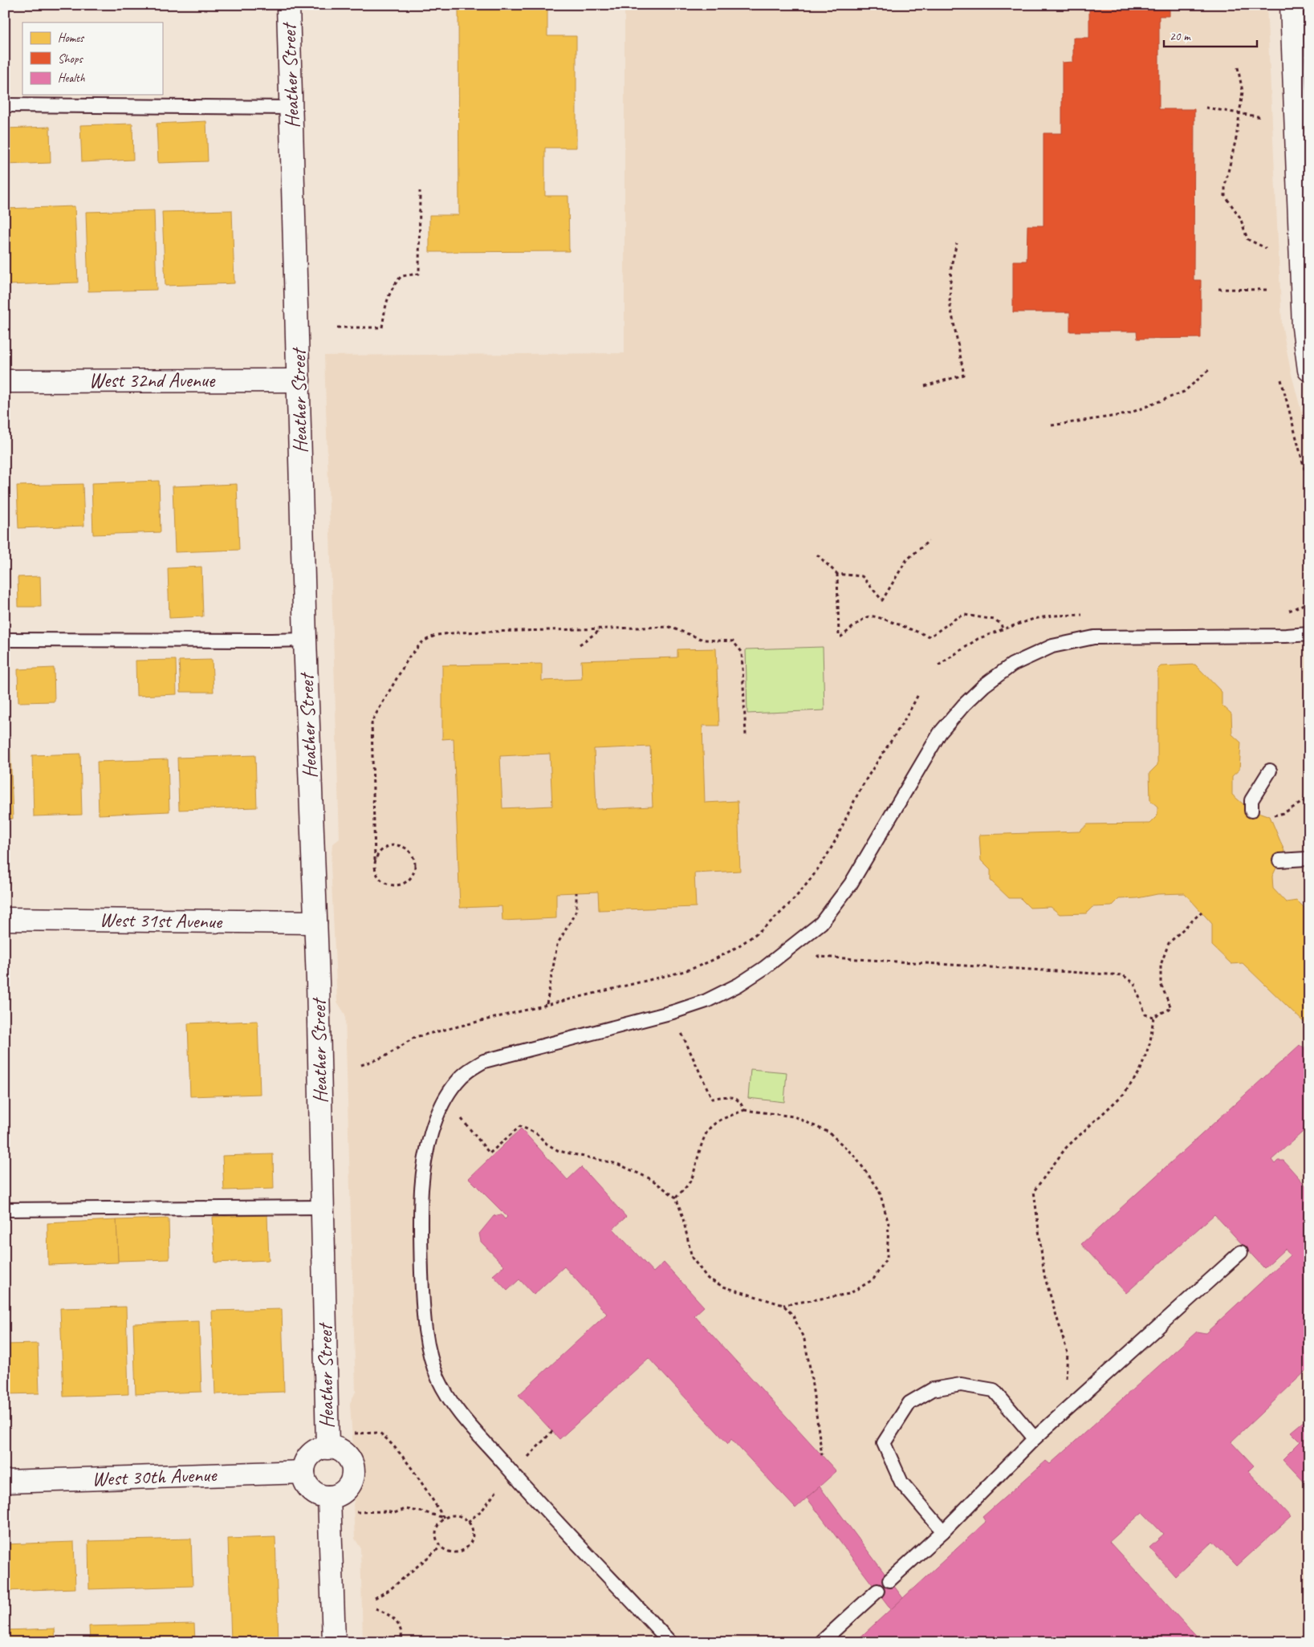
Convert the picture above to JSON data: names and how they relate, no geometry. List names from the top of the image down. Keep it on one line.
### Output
{"streets":{"street":["Heather Street","West 32nd Avenue","West 31st Avenue","West 30th Avenue"]},"crossings":[["Heather Street","West 32nd Avenue"],["Heather Street","West 31st Avenue"],["Heather Street","West 30th Avenue"]],"legend":["Homes","Shops","Health"],"scale_bar":"20 m"}
